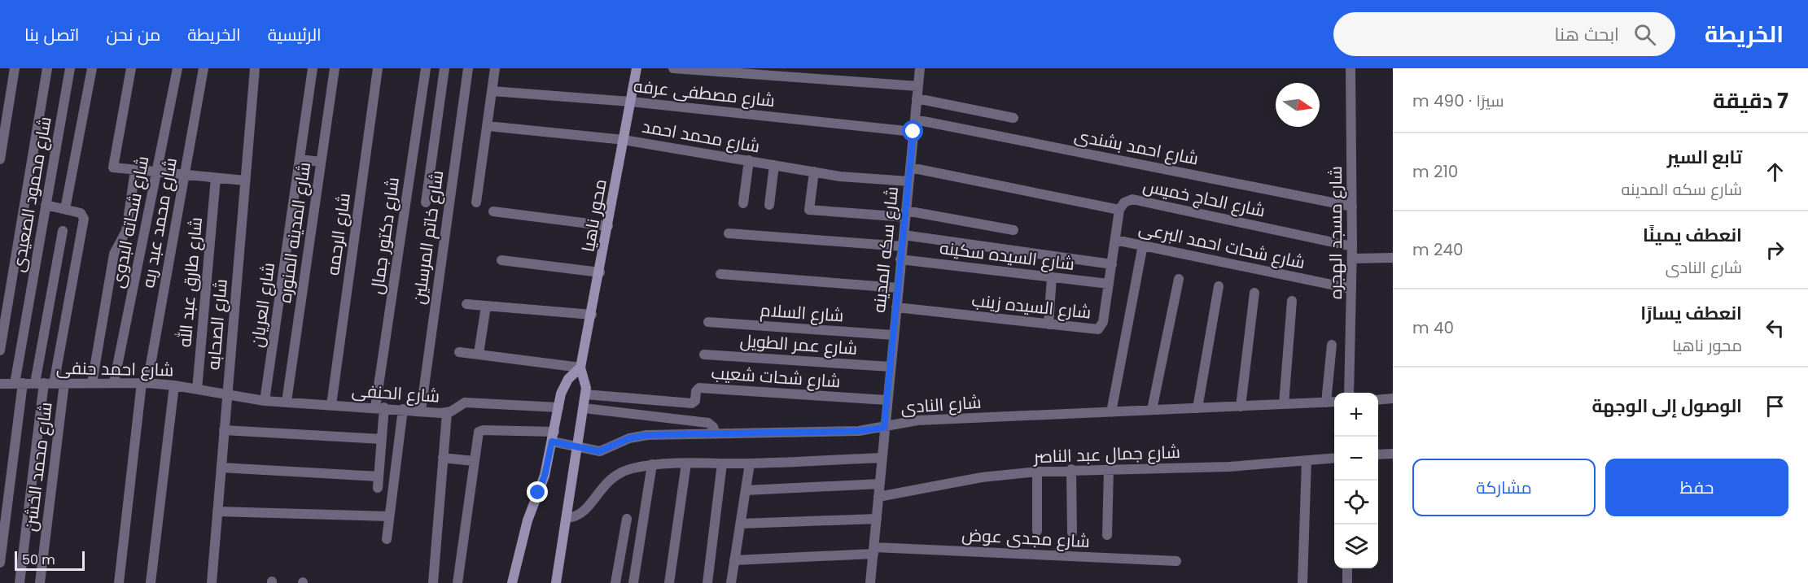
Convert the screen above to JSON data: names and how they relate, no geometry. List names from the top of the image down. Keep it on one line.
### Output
{"streets":{"main road":["محور ناهيا"],"street":["شارع مصطفى عرفه","شارع محمد احمد","شارع احمد بشندى","شارع محمود الصعيدى","شارع الحاج خميس","شارع شحاته البدوى","شارع محمد عبد ربه","شارع المدينه المنوره","شارع مسجد الهجره","شارع الرحمه","شارع دكتور جمال","شارع خاتم المرسلين","شارع شحات احمد البرعى","شارع سكه المدينه","شارع السيده سكينه","شارع طارق عبد الله","شارع العريان","شارع السيده زينب","شارع السلام","شارع الصحابه","شارع عمر الطويل","شارع احمد حنفى","شارع شحات شعيب","شارع الحنفى","شارع النادى","شارع جمال عبد الناصر","شارع محمد الخشن","شارع مجدى عوض"]},"crossings":[["شارع مصطفى عرفه","محور ناهيا"],["شارع مصطفى عرفه","شارع سكه المدينه"],["شارع محمد احمد","محور ناهيا"],["شارع محمد احمد","شارع سكه المدينه"],["شارع احمد بشندى","شارع مسجد الهجره"],["شارع احمد بشندى","شارع سكه المدينه"],["شارع محمود الصعيدى","شارع احمد حنفى"],["شارع الحاج خميس","شارع مسجد الهجره"],["شارع الحاج خميس","شارع السيده زينب"],["محور ناهيا","شارع شحات شعيب"],["محور ناهيا","شارع الحنفى"],["محور ناهيا","شارع النادى"],["شارع شحاته البدوى","شارع احمد حنفى"],["شارع محمد عبد ربه","شارع احمد حنفى"],["شارع المدينه المنوره","شارع الحنفى"],["شارع مسجد الهجره","شارع شحات احمد البرعى"],["شارع الرحمه","شارع الحنفى"],["شارع دكتور جمال","شارع الحنفى"],["شارع خاتم المرسلين","شارع الحنفى"],["شارع شحات احمد البرعى","شارع السيده زينب"],["شارع سكه المدينه","شارع السيده سكينه"],["شارع سكه المدينه","شارع السيده زينب"],["شارع سكه المدينه","شارع السلام"],["شارع سكه المدينه","شارع عمر الطويل"],["شارع سكه المدينه","شارع شحات شعيب"],["شارع سكه المدينه","شارع النادى"],["شارع السيده سكينه","شارع السيده زينب"],["شارع طارق عبد الله","شارع احمد حنفى"],["شارع العريان","شارع الحنفى"],["شارع الصحابه","شارع احمد حنفى"],["شارع الصحابه","شارع الحنفى"],["شارع احمد حنفى","شارع الحنفى"],["شارع احمد حنفى","شارع محمد الخشن"]],"scale_bar":"50 m","north":"right","page":{"header":"الخريطة","search":"ابحث هنا","nav":["الرئيسية","الخريطة","من نحن","اتصل بنا"],"heading":["7 دقيقة","سيرًا · 490 m"],"list":[["تابع السير","شارع سكه المدينه","210 m"],["انعطف يمينًا","شارع النادى","240 m"],["انعطف يسارًا","محور ناهيا","40 m"],"الوصول إلى الوجهة"],"map_buttons":["+","−"],"buttons":["حفظ","مشاركة"],"scale":"50 m"}}
